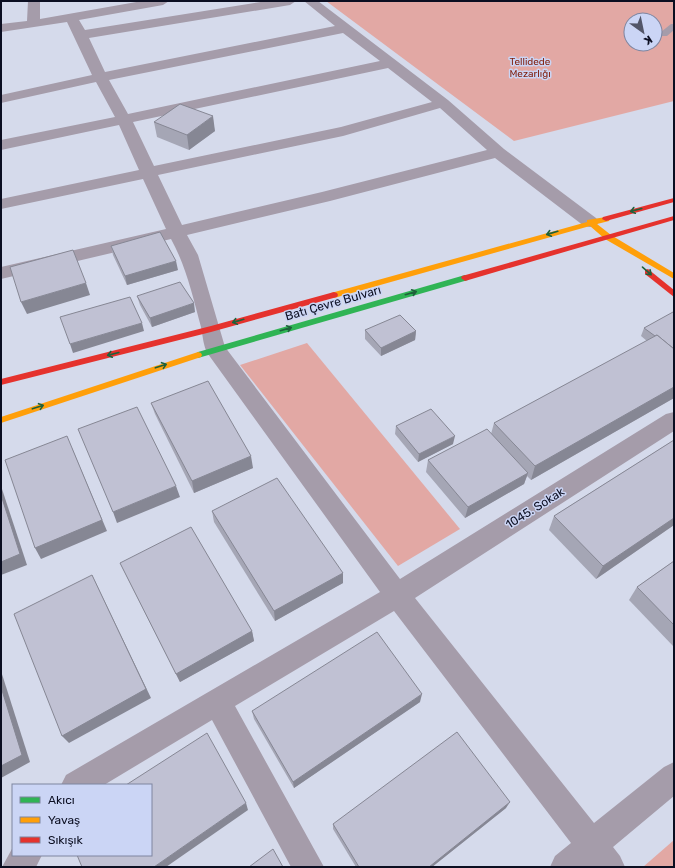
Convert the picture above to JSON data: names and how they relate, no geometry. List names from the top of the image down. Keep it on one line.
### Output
{"streets":{"main road":["Batı Çevre Bulvarı"],"street":["1045. Sokak"]},"parks":["Tellidede Mezarlığı"],"legend":["Akıcı","Yavaş","Sıkışık"],"north":"bottom right"}
